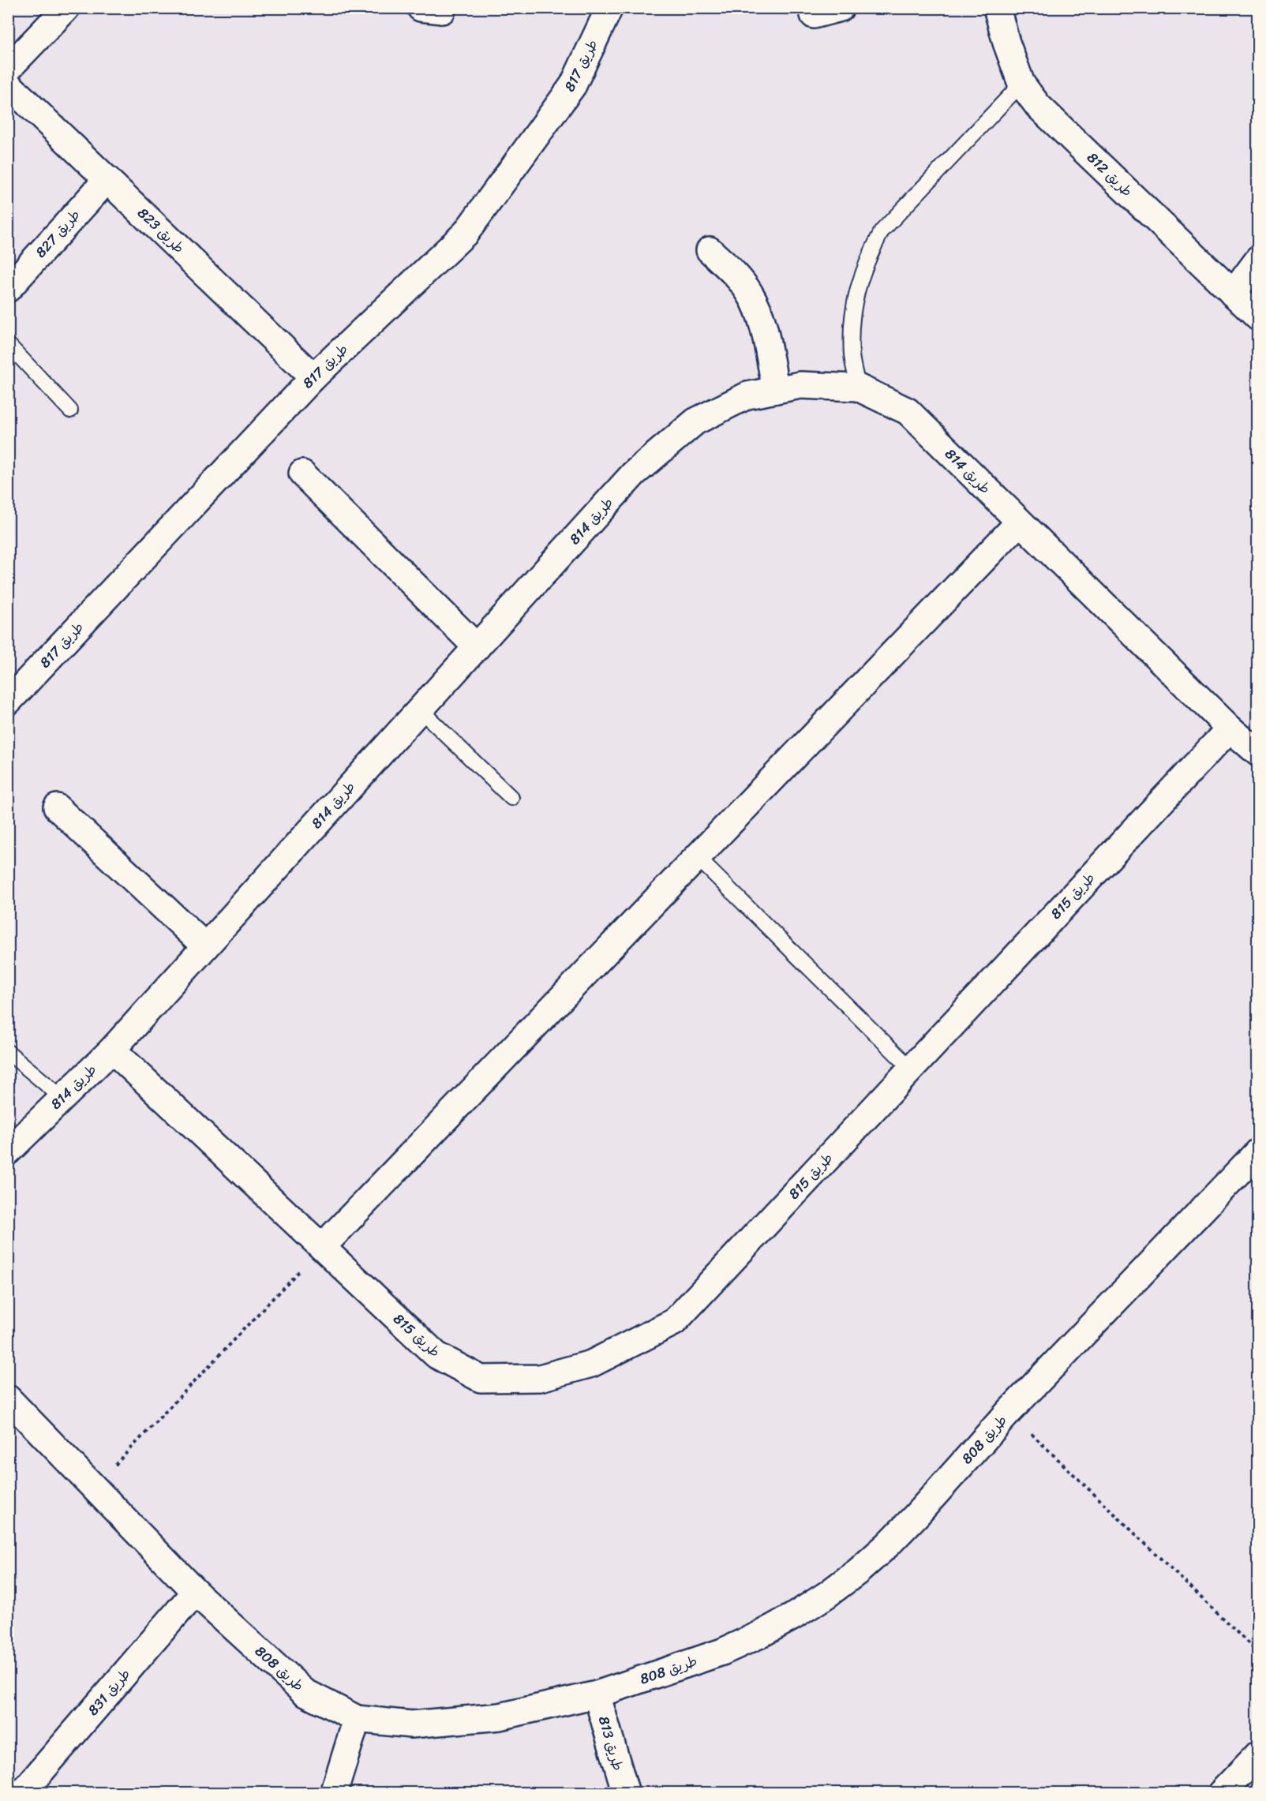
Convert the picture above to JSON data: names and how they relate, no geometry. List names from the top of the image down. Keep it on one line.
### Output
{"streets":{"street":["طريق 817","طريق 812","طريق 823","طريق 827","طريق 814","طريق 815","طريق 808","طريق 831","طريق 813"]},"crossings":[["طريق 817","طريق 823"],["طريق 823","طريق 827"],["طريق 814","طريق 815"],["طريق 808","طريق 831"],["طريق 808","طريق 813"]]}
